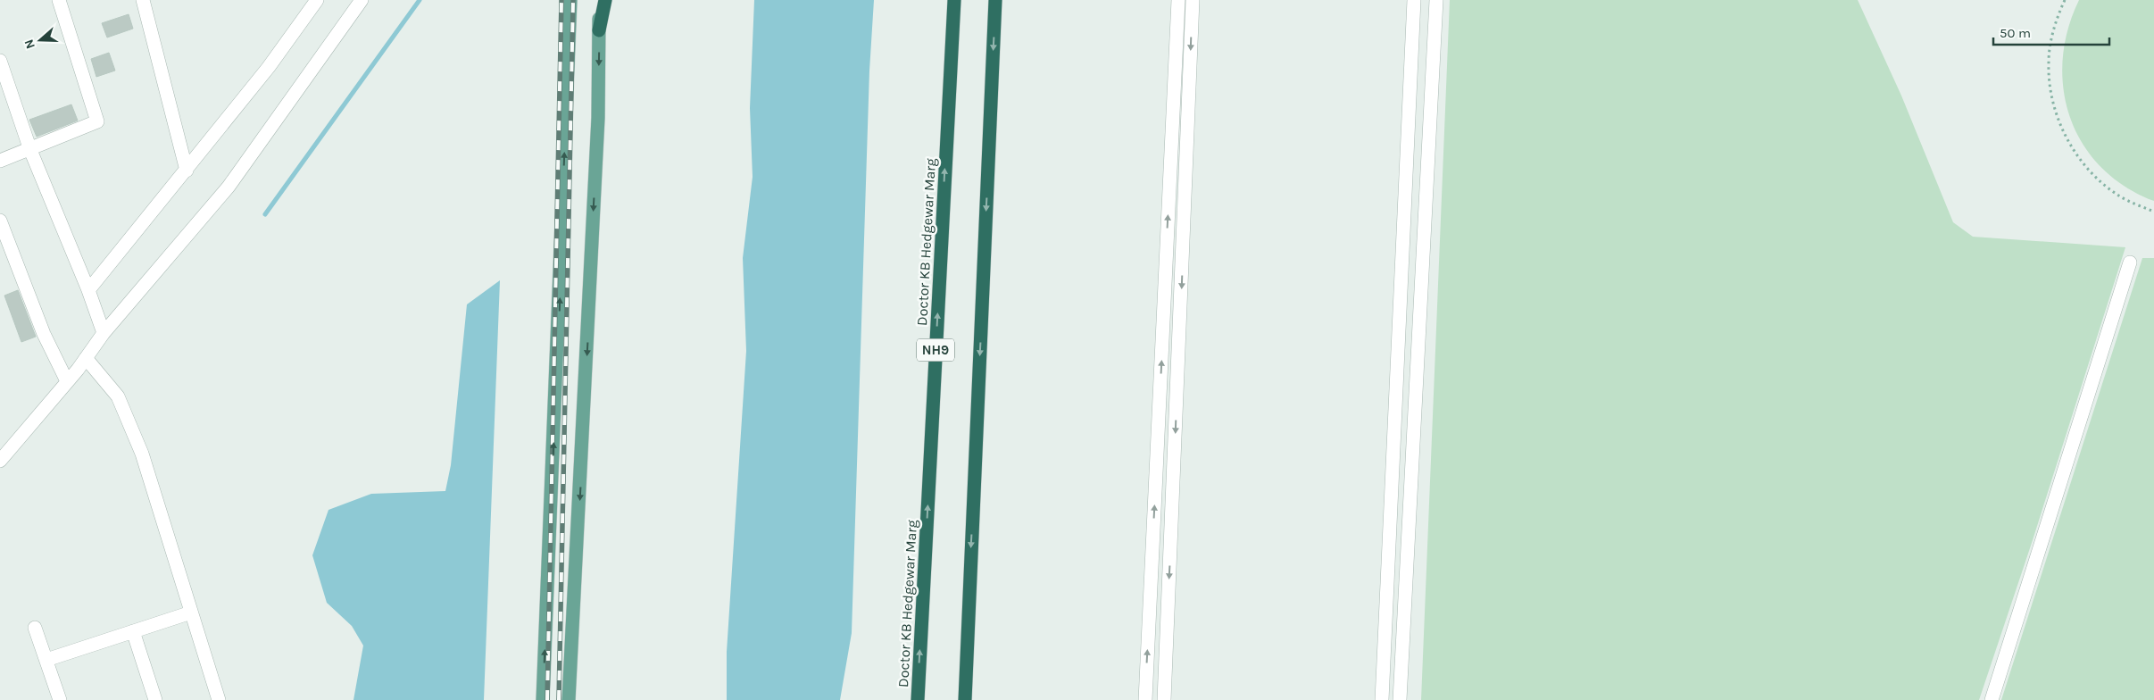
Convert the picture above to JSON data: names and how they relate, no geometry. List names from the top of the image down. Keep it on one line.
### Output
{"streets":{"highway":["Doctor KB Hedgewar Marg","NH9"]},"scale_bar":"50 m","north":"left"}
